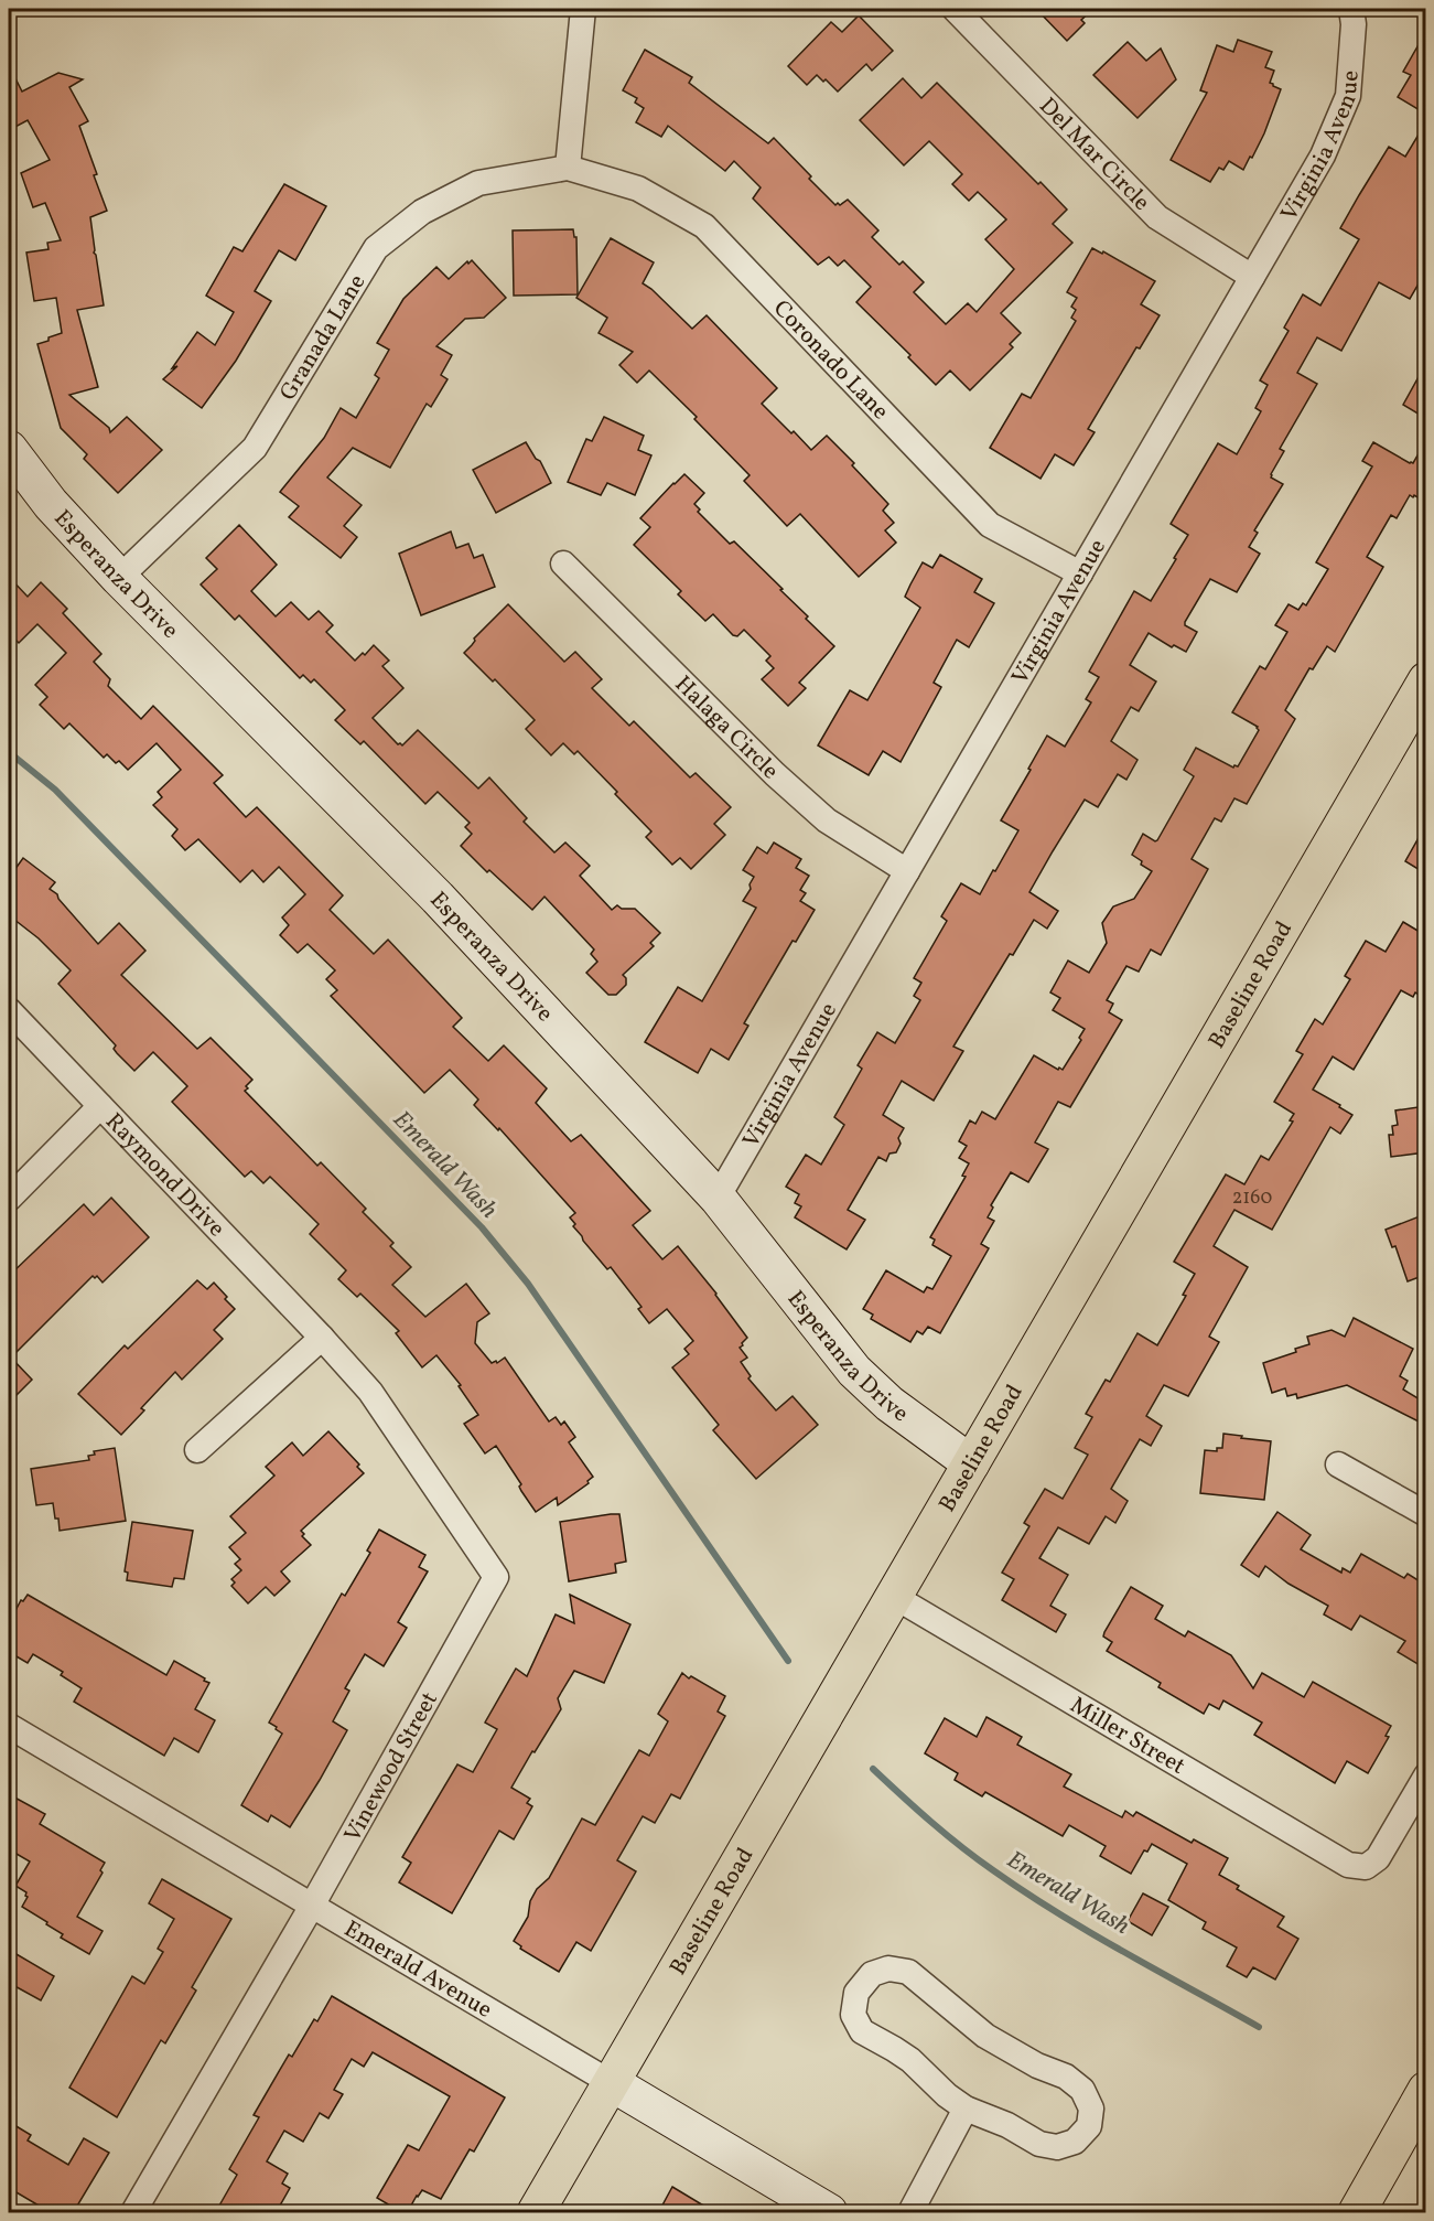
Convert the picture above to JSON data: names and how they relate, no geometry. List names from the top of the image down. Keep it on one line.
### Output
{"streets":{"main road":["Esperanza Drive","Baseline Road","Emerald Avenue"],"street":["Virginia Avenue","Del Mar Circle","Granada Lane","Coronado Lane","Halaga Circle","Raymond Drive","Miller Street","Vinewood Street"]},"crossings":[["Virginia Avenue","Del Mar Circle"],["Virginia Avenue","Coronado Lane"],["Virginia Avenue","Esperanza Drive"],["Virginia Avenue","Halaga Circle"],["Granada Lane","Coronado Lane"],["Granada Lane","Esperanza Drive"],["Esperanza Drive","Baseline Road"],["Baseline Road","Miller Street"],["Baseline Road","Emerald Avenue"],["Raymond Drive","Vinewood Street"],["Vinewood Street","Emerald Avenue"]],"water":["Emerald Wash"],"house_numbers":["2160"]}
